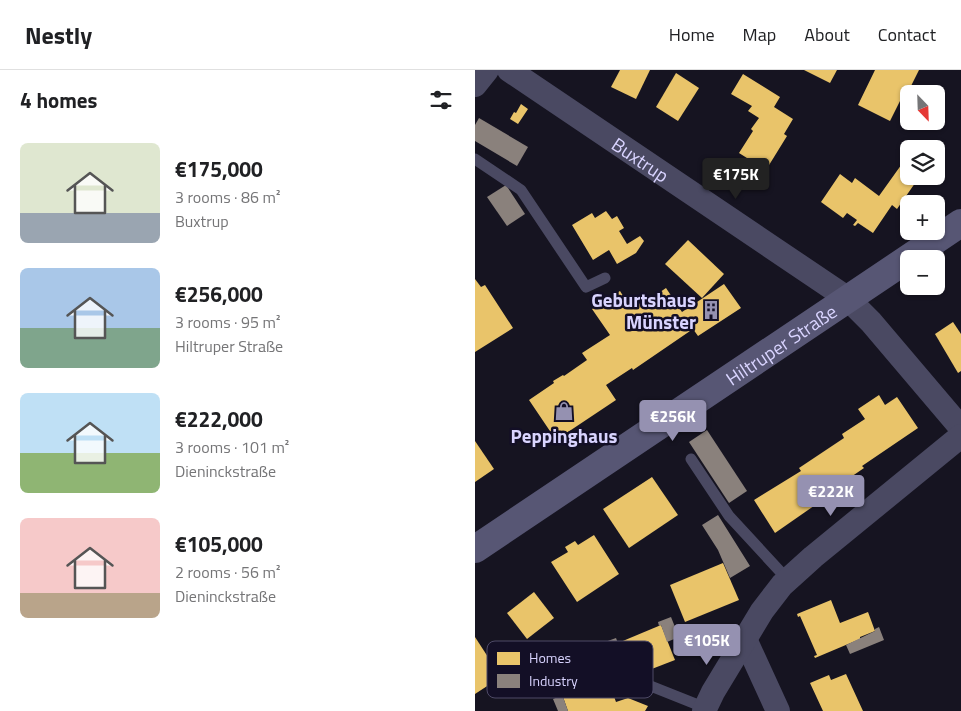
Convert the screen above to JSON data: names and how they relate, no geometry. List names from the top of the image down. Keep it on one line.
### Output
{"streets":{"street":["Buxtrup","Hiltruper Straße"]},"crossings":[["Buxtrup","Hiltruper Straße"]],"places":{"building":["Geburtshaus Münster"],"shop":["Peppinghaus"]},"legend":["Homes","Industry"],"north":"bottom right","page":{"header":"Nestly","nav":["Home","Map","About","Contact"],"heading":"4 homes","map_buttons":["+","−"],"list":[{"name":"€175,000","note":"3 rooms · 86 m² · Buxtrup"},{"name":"€256,000","note":"3 rooms · 95 m² · Hiltruper Straße"},{"name":"€222,000","note":"3 rooms · 101 m² · Dieninckstraße"},{"name":"€105,000","note":"2 rooms · 56 m² · Dieninckstraße"}],"price":["€175K","€256K","€222K","€105K"]}}
